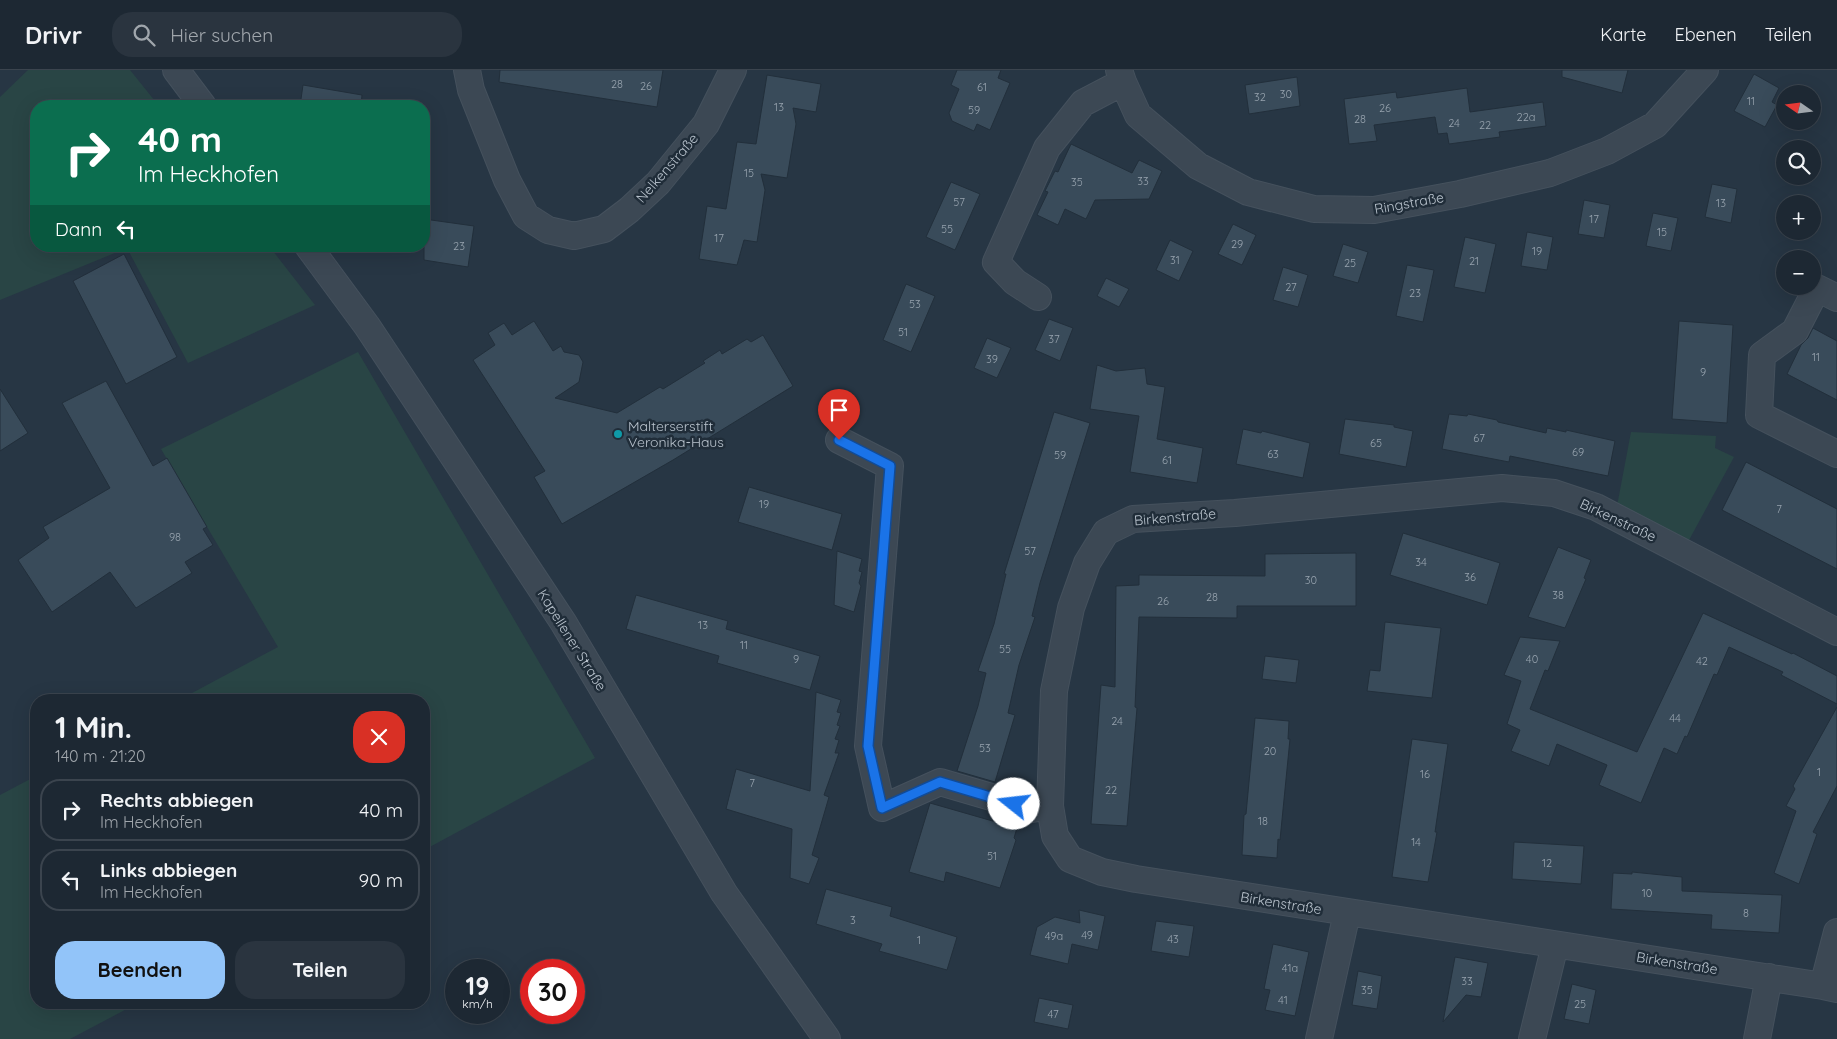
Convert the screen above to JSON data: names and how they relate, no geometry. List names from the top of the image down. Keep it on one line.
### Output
{"streets":{"street":["Nelkenstraße","Ringstraße","Birkenstraße","Kapellener Straße"]},"places":["Malterserstift Veronika-Haus"],"house_numbers":["28","26","61","30","32","11","13","26","59","22a","28","24","22","15","33","35","57","13","17","55","15","17","29","23","19","31","21","25","27","23","53","51","37","11","39","9","67","65","69","63","59","61","19","7","98","57","34","36","30","38","28","26","13","11","55","9","40","42","44","24","53","20","1","16","7","22","18","14","51","12","10","8","3","49","49a","43","1","41a","33","35","41","25","47"],"north":"left","page":{"header":"Drivr","search":"Hier suchen","nav":["Karte","Ebenen","Teilen"],"map_buttons":["+","−"],"turn":["40 m","Im Heckhofen"],"then":"Dann","heading":["1 Min.","140 m · 21:20"],"list":[{"name":"Rechts abbiegen","note":"Im Heckhofen","value":"40 m"},{"name":"Links abbiegen","note":"Im Heckhofen","value":"90 m"}],"buttons":["Beenden","Teilen"],"speed":"19 km/h","limit":"30"}}
